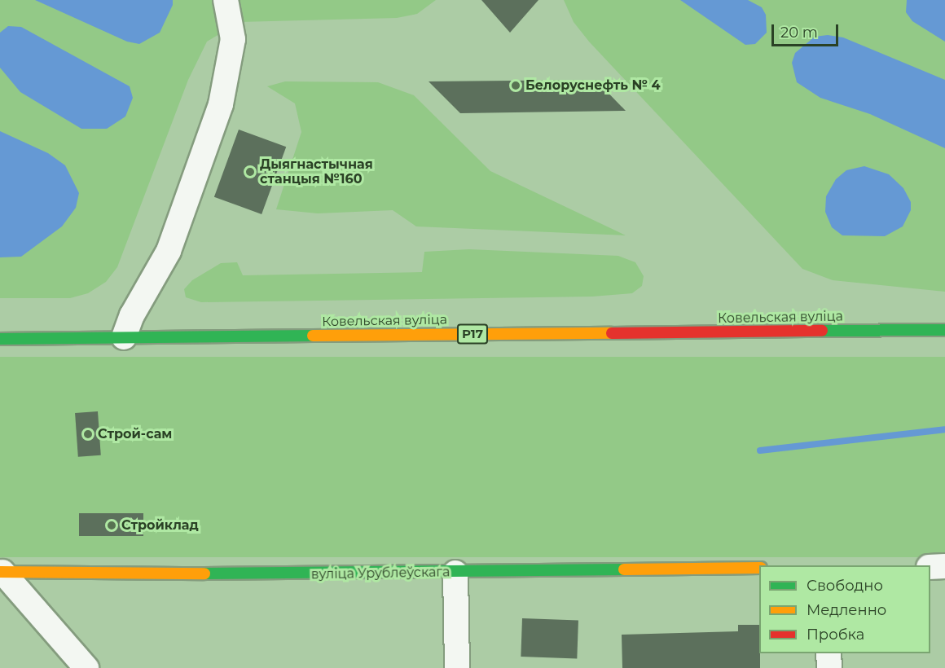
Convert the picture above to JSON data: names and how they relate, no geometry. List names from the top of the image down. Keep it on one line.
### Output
{"streets":{"main road":["Ковельская вуліца","Р17","вуліца Урублеўскага"]},"places":["Белоруснефть № 4","Дыягнастычная станцыя №160","Строй-сам","Стройклад"],"legend":["Свободно","Медленно","Пробка"],"scale_bar":"20 m"}
